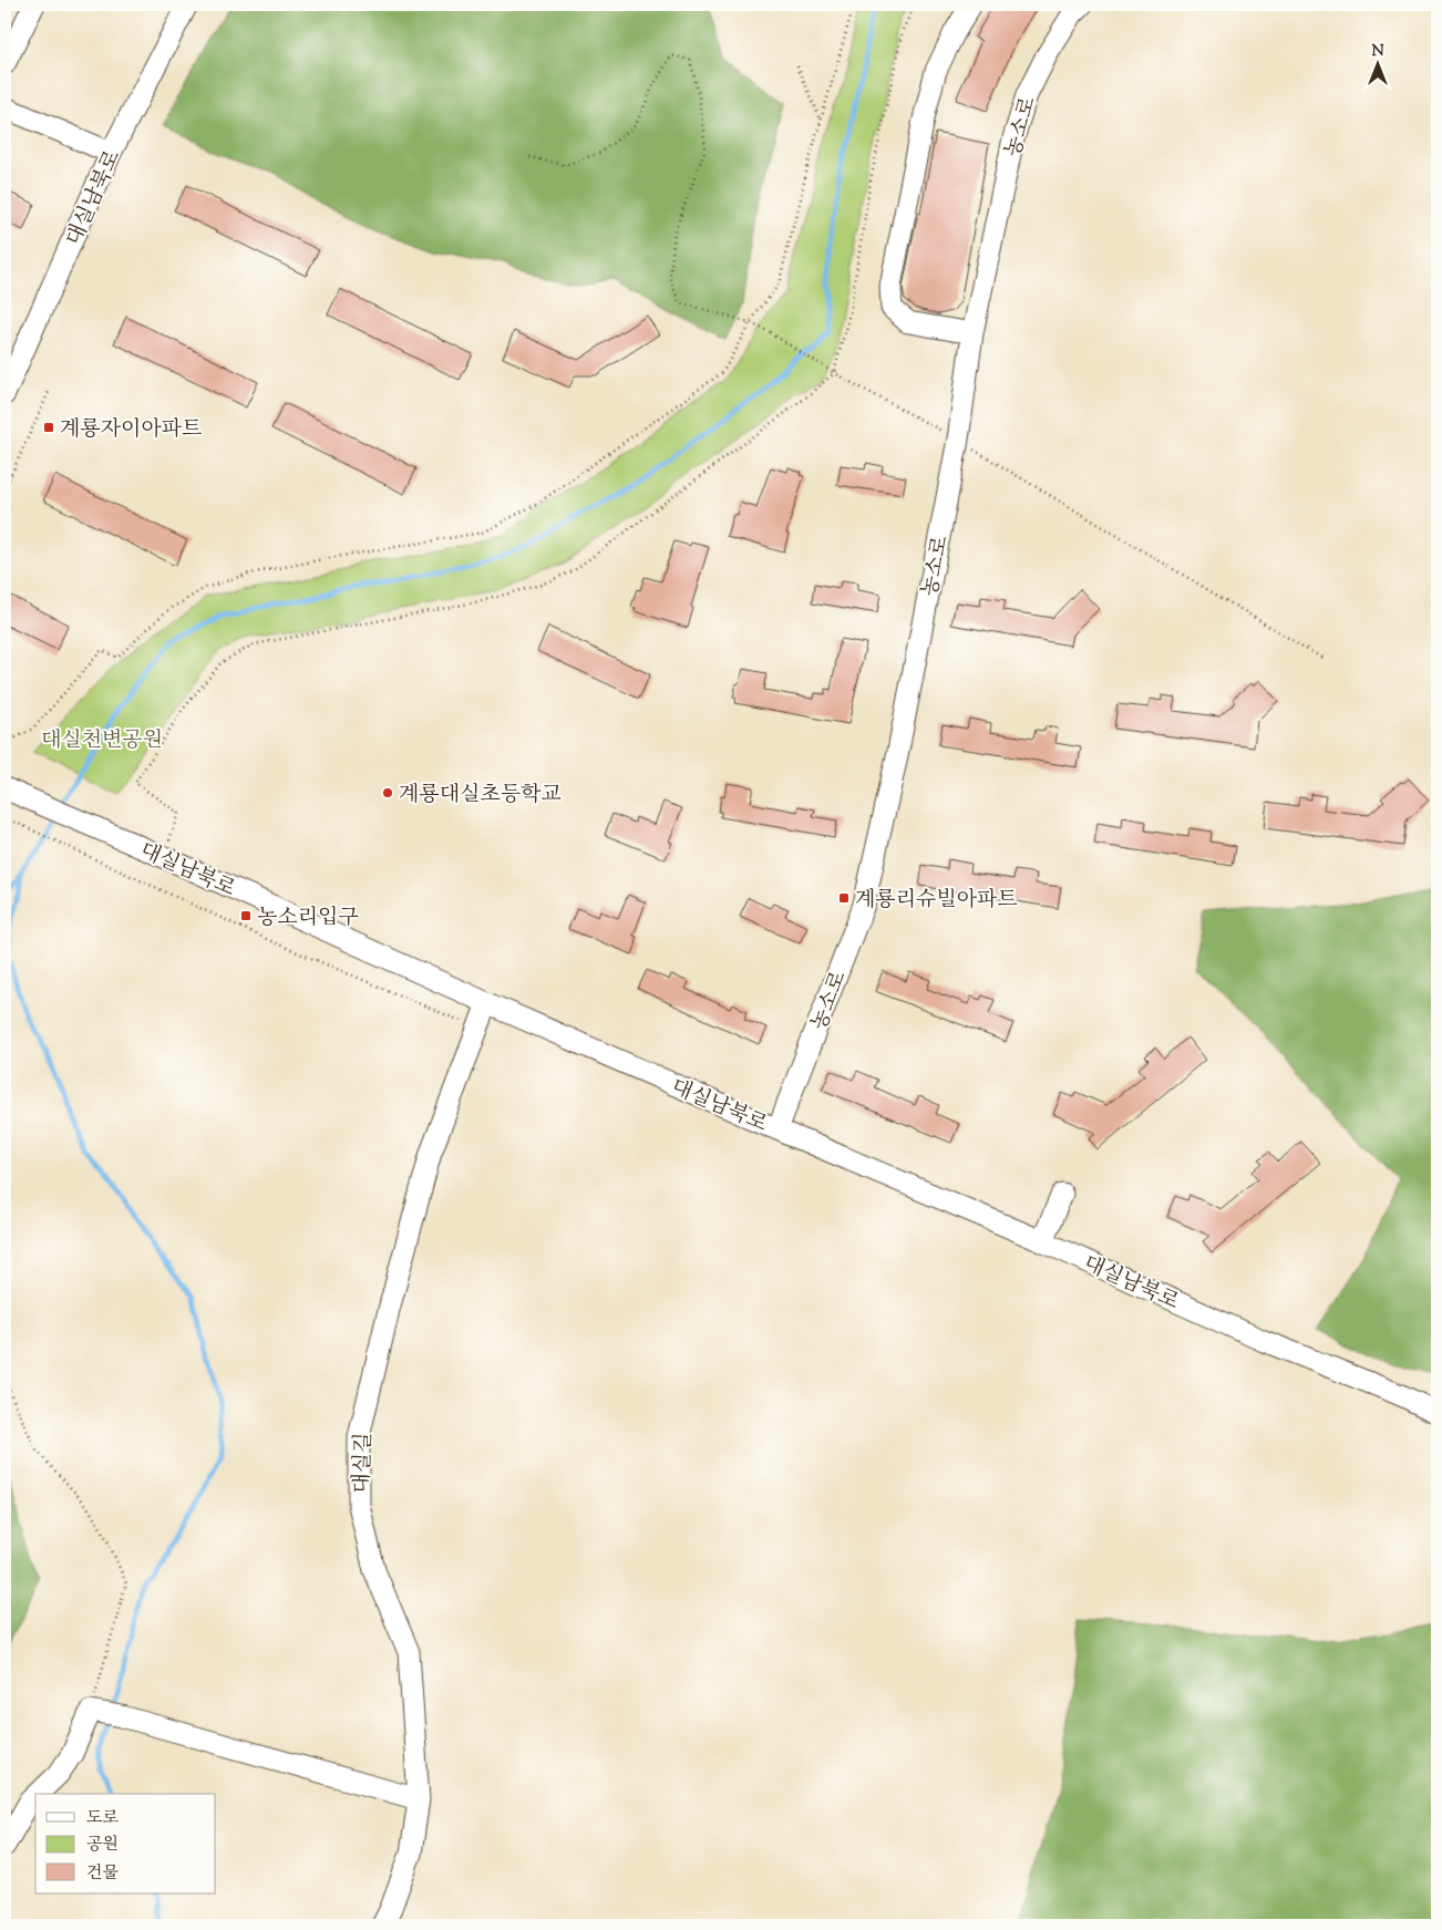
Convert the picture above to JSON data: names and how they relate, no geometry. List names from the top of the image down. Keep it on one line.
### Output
{"streets":{"street":["농소로","대실남북로","대실길"]},"crossings":[["농소로","대실남북로"],["대실남북로","대실길"]],"parks":["대실천변공원"],"places":{"transit":["계룡자이아파트","계룡리슈빌아파트","농소리입구"],"other":["계룡대실초등학교"]},"legend":["도로","공원","건물"],"north":"top"}
